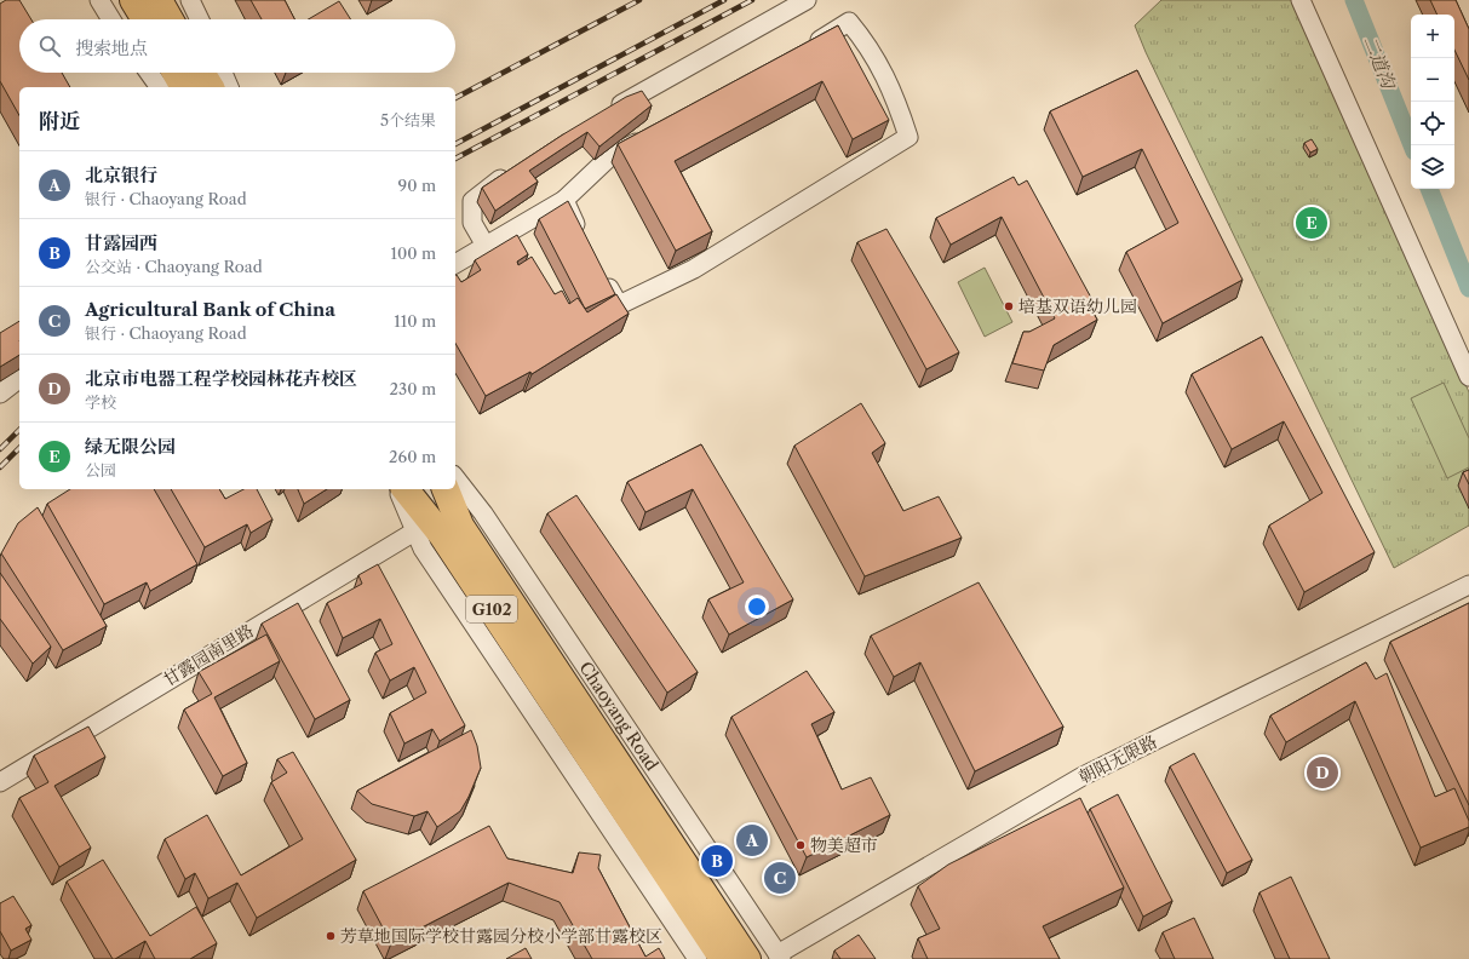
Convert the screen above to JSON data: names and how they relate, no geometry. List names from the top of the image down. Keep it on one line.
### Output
{"streets":{"highway":["G102","Chaoyang Road"],"street":["甘露园南里路","朝阳无限路"]},"crossings":[["甘露园南里路","Chaoyang Road"],["Chaoyang Road","朝阳无限路"]],"water":["二道沟"],"places":["培基双语幼儿园","物美超市","芳草地国际学校甘露园分校小学部甘露校区"],"page":{"map_buttons":["+","−"],"search":"搜索地点","heading":["附近","5个结果"],"list":[{"mark":"A","name":"北京银行","note":"银行 · Chaoyang Road","value":"90 m"},{"mark":"B","name":"甘露园西","note":"公交站 · Chaoyang Road","value":"100 m"},{"mark":"C","name":"Agricultural Bank of China","note":"银行 · Chaoyang Road","value":"110 m"},{"mark":"D","name":"北京市电器工程学校园林花卉校区","note":"学校","value":"230 m"},{"mark":"E","name":"绿无限公园","note":"公园","value":"260 m"}],"pins":["E","D","A","B","C"]}}
